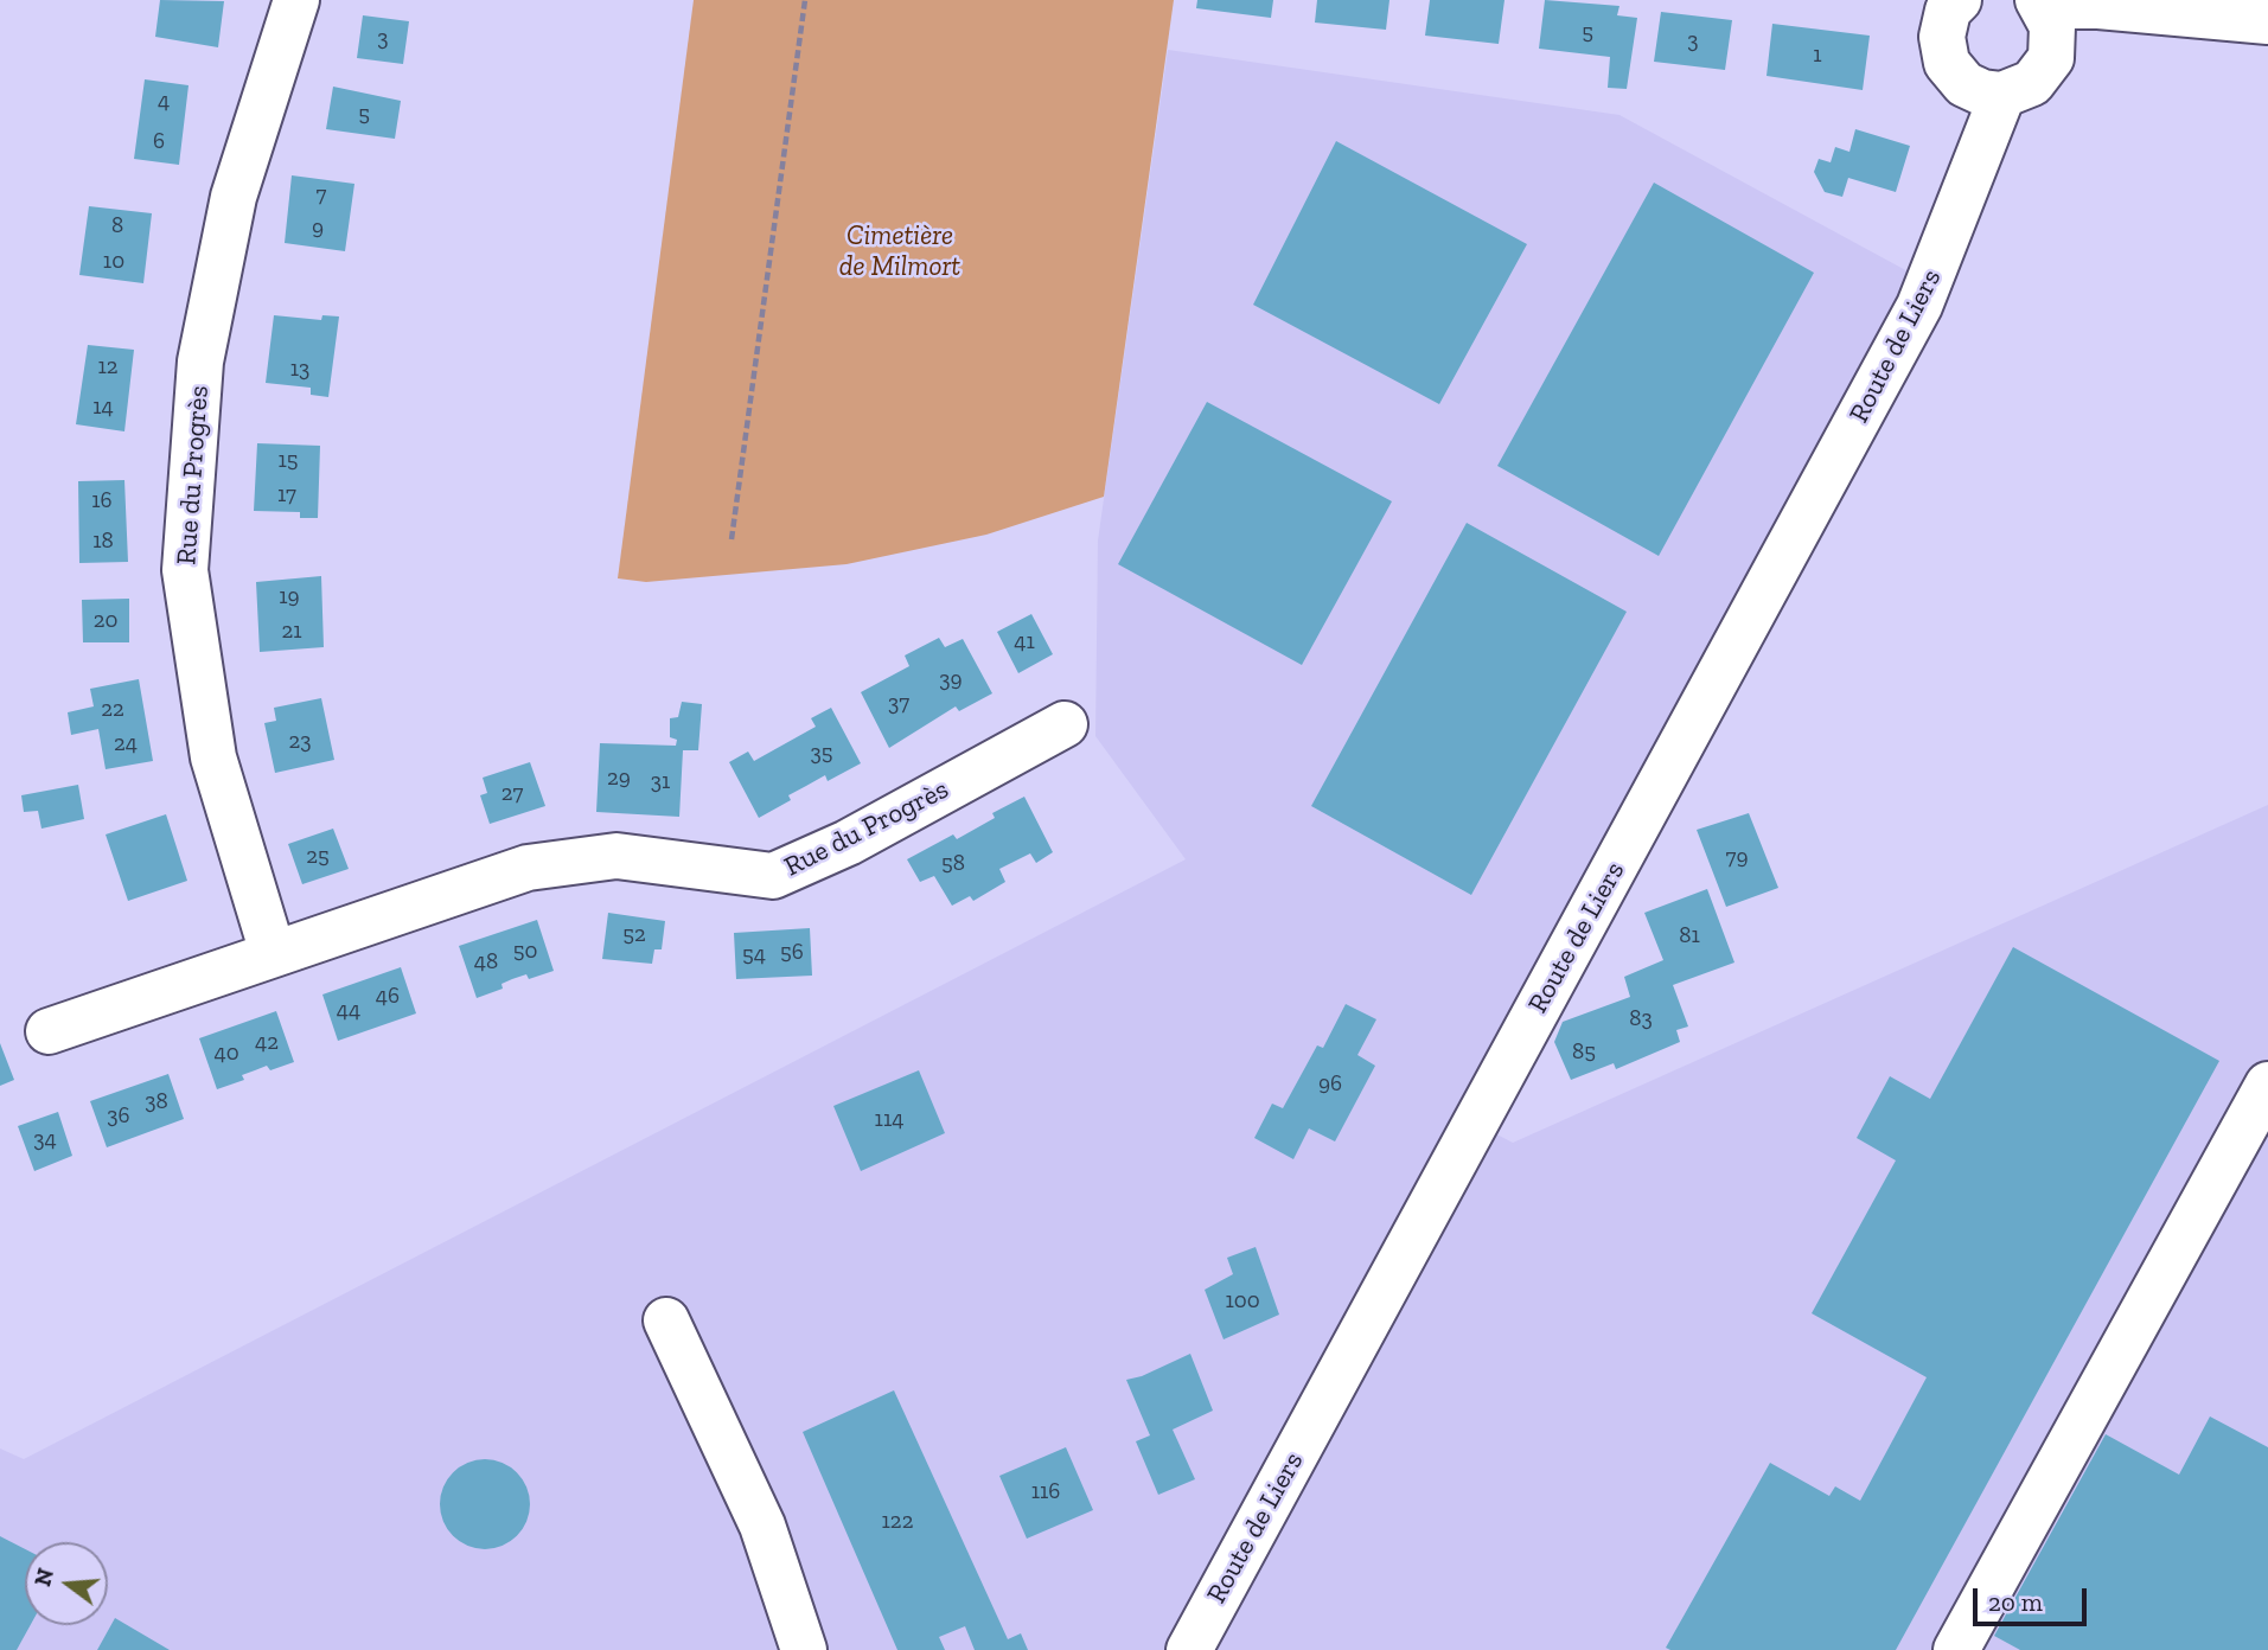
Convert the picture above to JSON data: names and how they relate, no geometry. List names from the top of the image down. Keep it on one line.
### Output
{"streets":{"street":["Route de Liers","Rue du Progrès"]},"parks":["Cimetière de Milmort"],"house_numbers":["5","3","3","1","4","5","6","7","8","9","10","12","13","14","15","17","16","18","19","20","21","41","39","37","22","23","24","35","29","31","27","25","79","58","52","81","50","56","54","48","46","44","83","42","85","40","96","38","36","114","34","100","116","122"],"scale_bar":"20 m","north":"left"}
